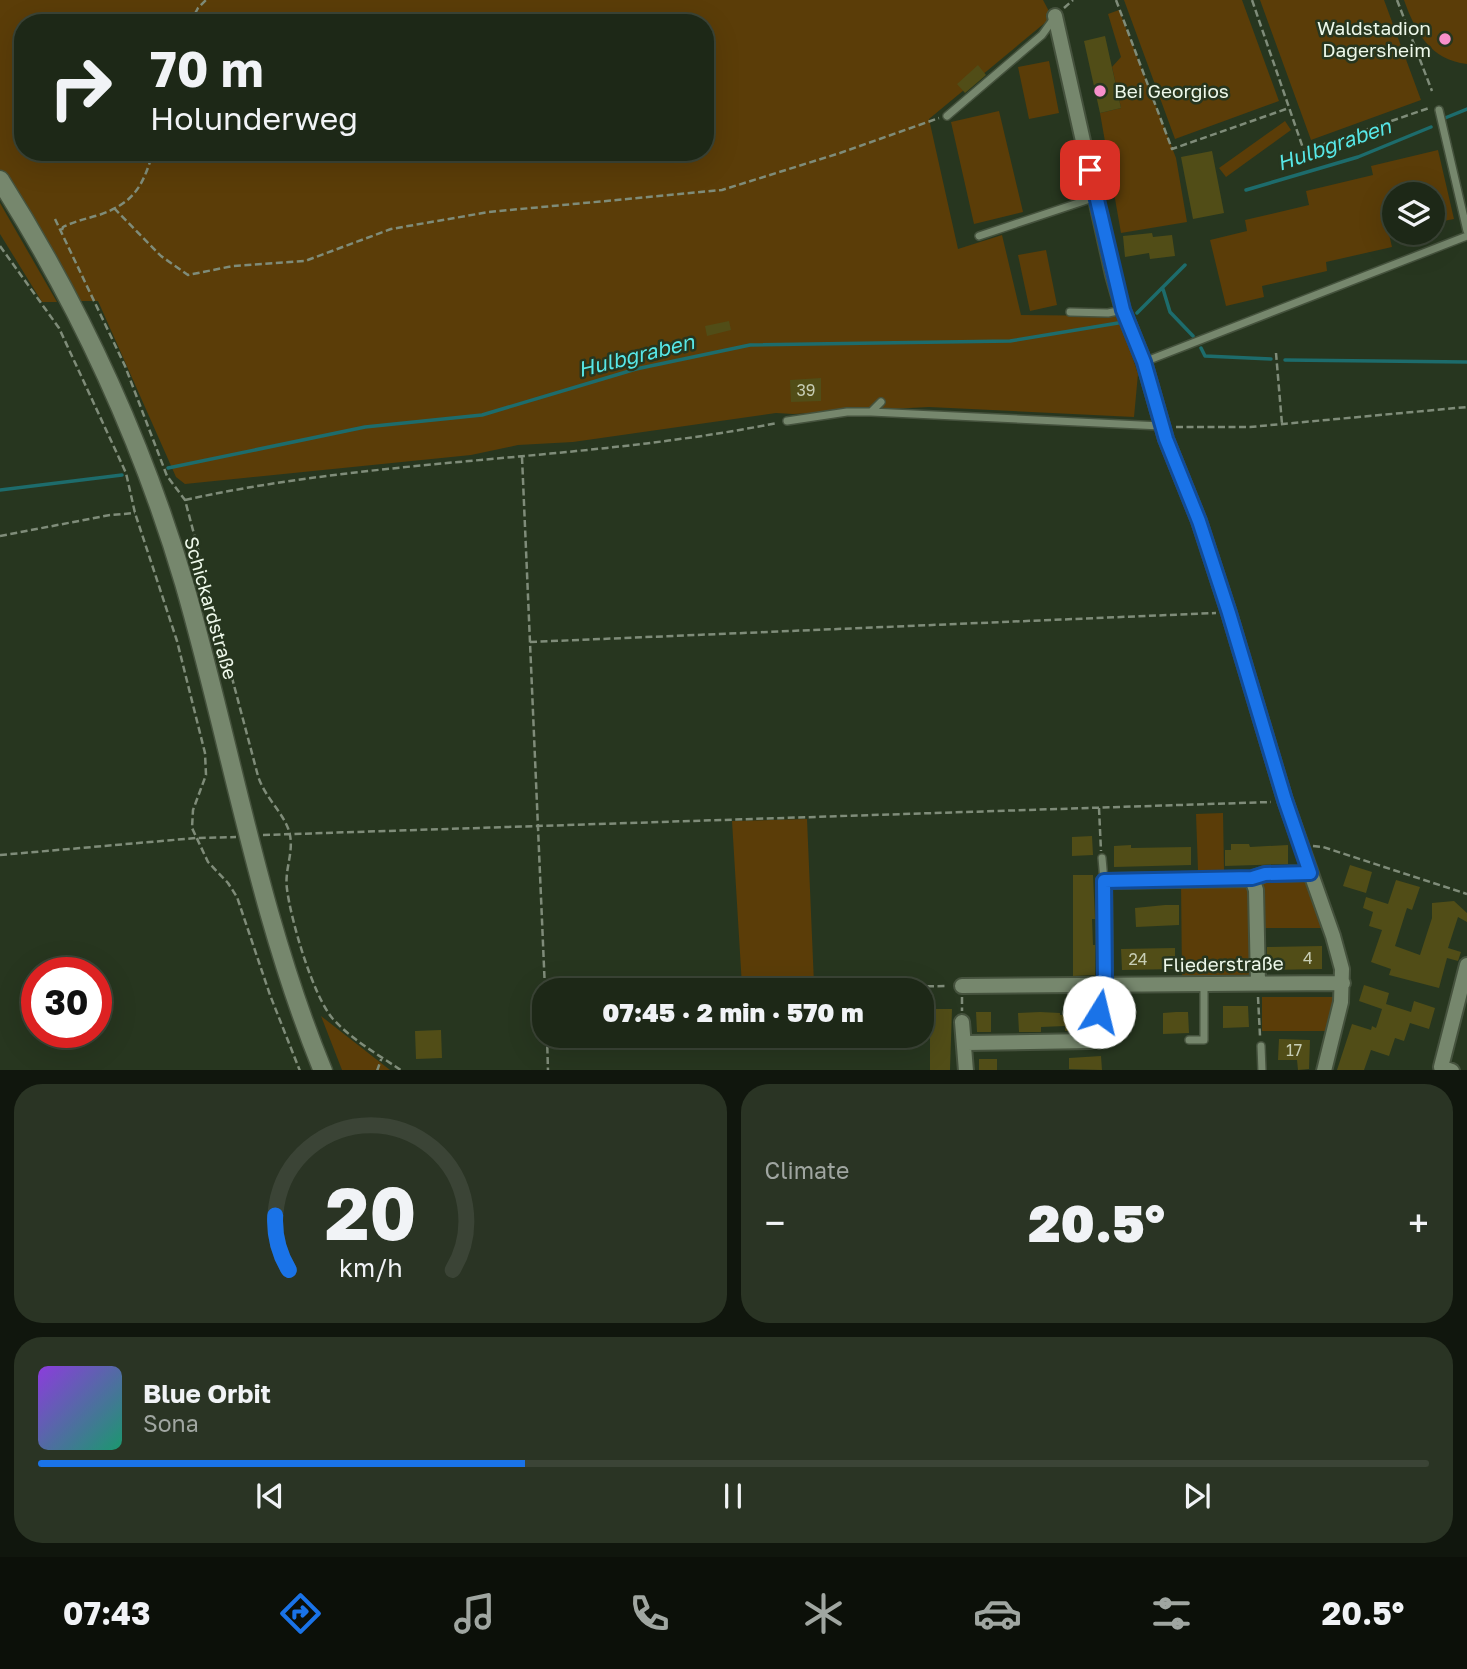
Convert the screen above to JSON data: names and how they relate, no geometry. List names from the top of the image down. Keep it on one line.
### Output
{"streets":{"street":["Schickardstraße","Fliederstraße"]},"water":["Hulbgraben"],"places":["Waldstadion Dagersheim","Bei Georgios"],"house_numbers":["39","4","24","17"],"page":{"turn":["70 m","Holunderweg"],"limit":"30","trip":"07:45 · 2 min · 570 m","tile":"Climate","heat":["−","20.5°","+"],"song":["Blue Orbit","Sona"],"tabs":["07:43","20.5°"],"gauge":["20","km/h"]}}
